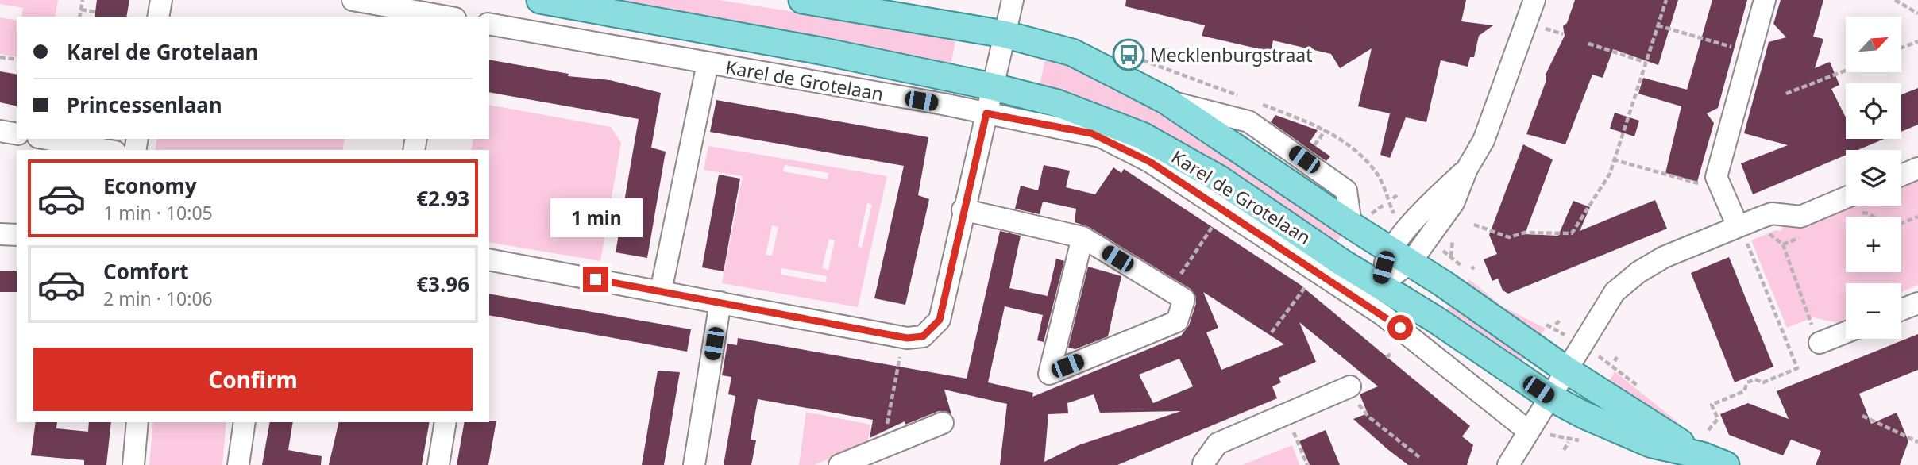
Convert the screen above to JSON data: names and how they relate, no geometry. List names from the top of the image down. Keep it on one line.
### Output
{"streets":{"main road":["Karel de Grotelaan"]},"places":{"bus stop":["Mecklenburgstraat"]},"north":"top right","page":{"map_buttons":["+","−"],"banner":["Karel de Grotelaan","Princessenlaan"],"list":[{"name":"Economy","note":"1 min · 10:05","value":"€2.93"},{"name":"Comfort","note":"2 min · 10:06","value":"€3.96"}],"bubble":"1 min","buttons":"Confirm"}}
